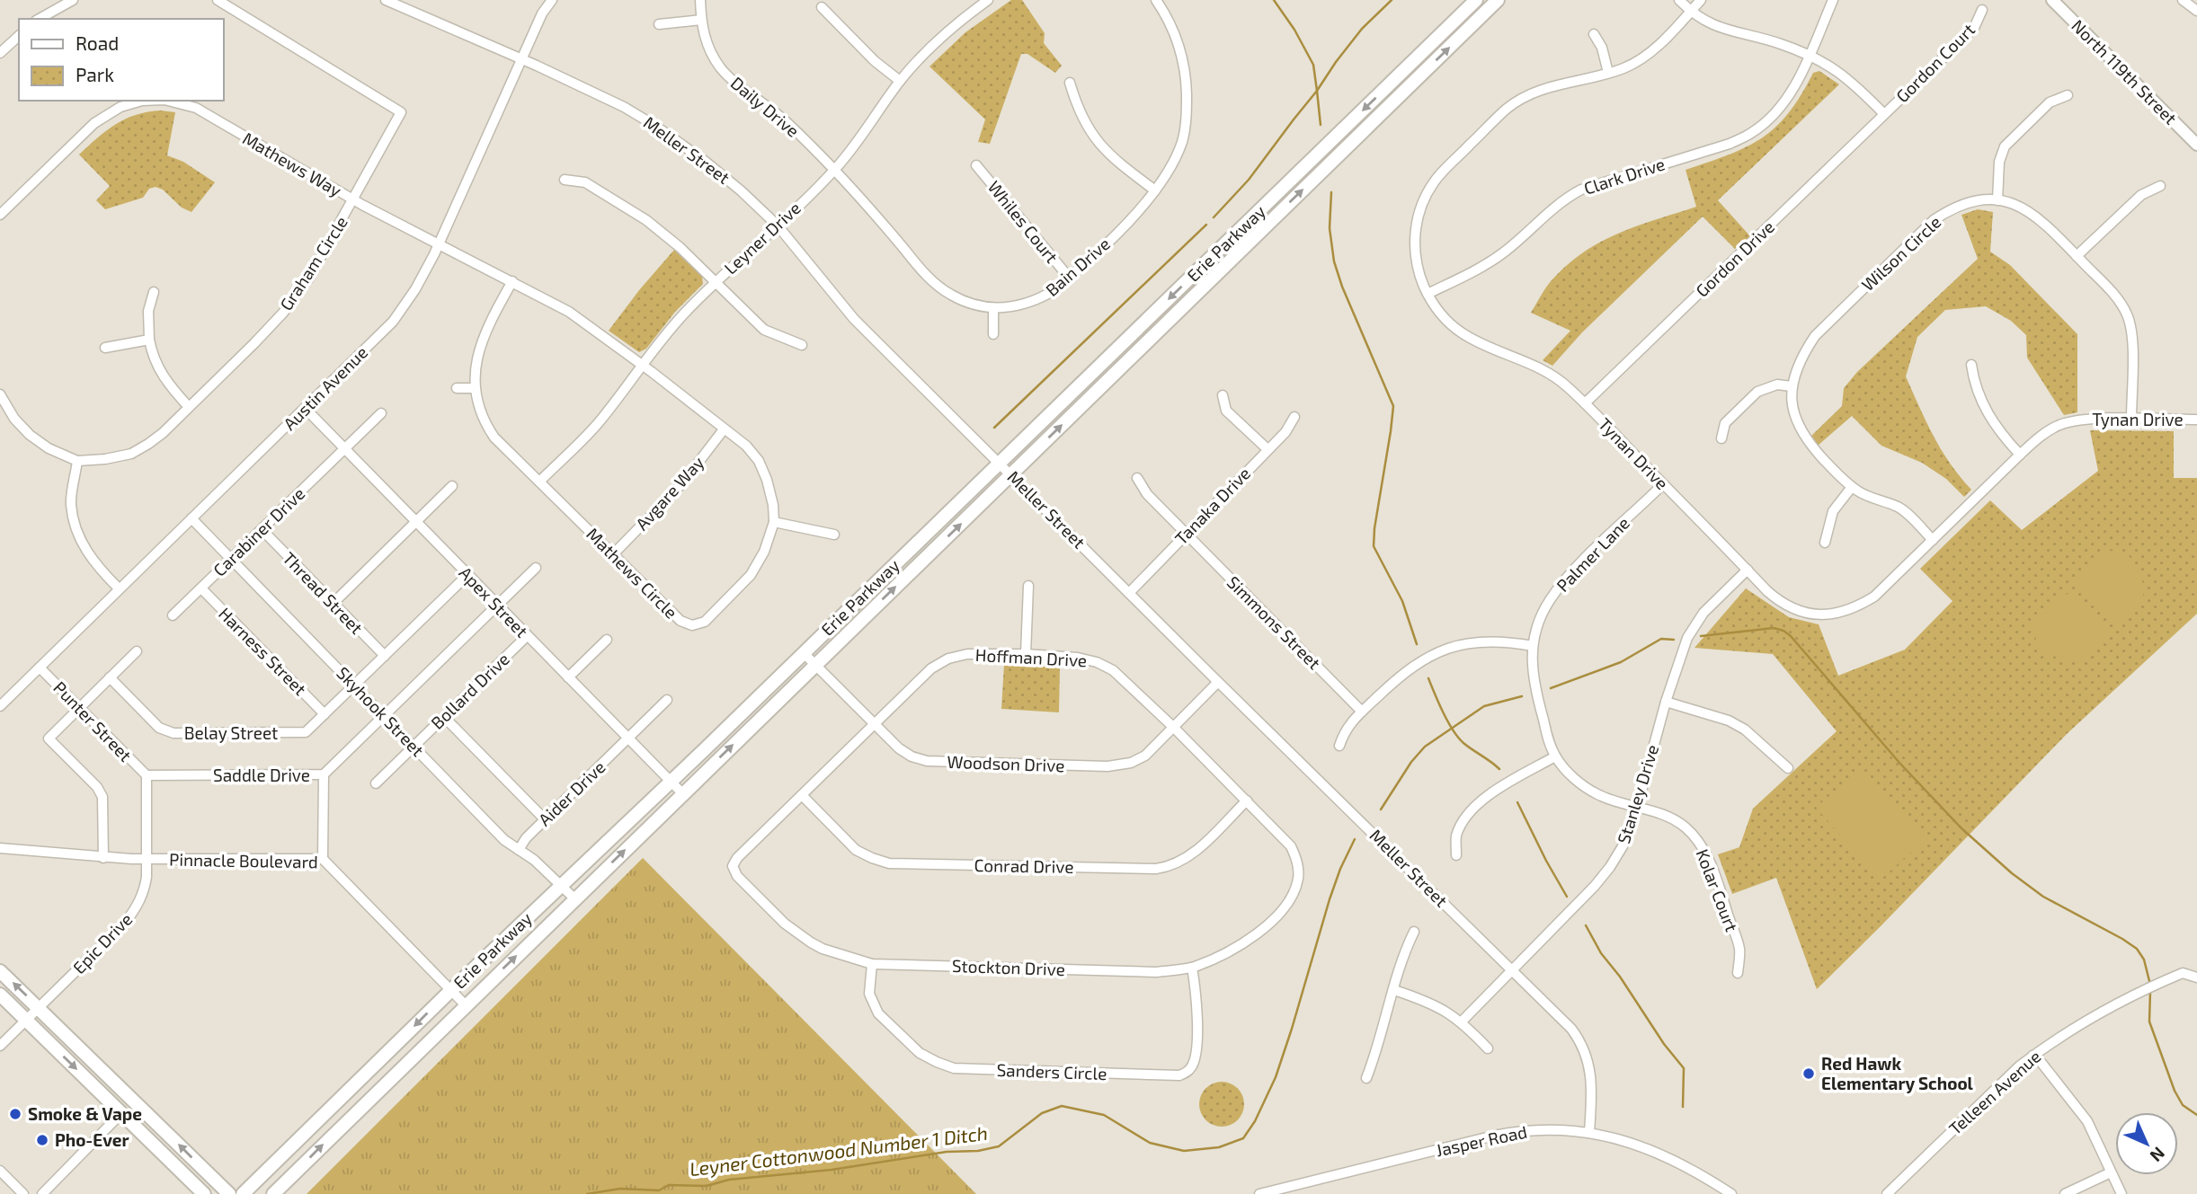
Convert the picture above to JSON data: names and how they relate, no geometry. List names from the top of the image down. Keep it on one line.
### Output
{"streets":{"main road":["Erie Parkway"],"street":["Gordon Court","North 119th Street","Daily Drive","Meller Street","Mathews Way","Clark Drive","Whiles Court","Leyner Drive","Wilson Circle","Gordon Drive","Graham Circle","Bain Drive","Austin Avenue","Tynan Drive","Avgare Way","Tanaka Drive","Carabiner Drive","Palmer Lane","Mathews Circle","Thread Street","Apex Street","Simmons Street","Harness Street","Hoffman Drive","Bollard Drive","Skyhook Street","Punter Street","Belay Street","Woodson Drive","Saddle Drive","Aider Drive","Stanley Drive","Pinnacle Boulevard","Conrad Drive","Kolar Court","Epic Drive","Stockton Drive","Sanders Circle","Telleen Avenue","Jasper Road"]},"crossings":[["Gordon Court","Gordon Drive"],["Daily Drive","Leyner Drive"],["Daily Drive","Bain Drive"],["Meller Street","Leyner Drive"],["Meller Street","Erie Parkway"],["Meller Street","Austin Avenue"],["Meller Street","Tanaka Drive"],["Meller Street","Woodson Drive"],["Meller Street","Stanley Drive"],["Meller Street","Jasper Road"],["Mathews Way","Graham Circle"],["Mathews Way","Austin Avenue"],["Mathews Way","Mathews Circle"],["Clark Drive","Tynan Drive"],["Whiles Court","Bain Drive"],["Leyner Drive","Bain Drive"],["Leyner Drive","Mathews Circle"],["Erie Parkway","Apex Street"],["Erie Parkway","Skyhook Street"],["Erie Parkway","Woodson Drive"],["Erie Parkway","Pinnacle Boulevard"],["Wilson Circle","Tynan Drive"],["Gordon Drive","Tynan Drive"],["Austin Avenue","Mathews Circle"],["Austin Avenue","Apex Street"],["Austin Avenue","Skyhook Street"],["Austin Avenue","Punter Street"],["Tynan Drive","Palmer Lane"],["Tynan Drive","Stanley Drive"],["Avgare Way","Mathews Circle"],["Tanaka Drive","Simmons Street"],["Carabiner Drive","Thread Street"],["Carabiner Drive","Apex Street"],["Carabiner Drive","Harness Street"],["Carabiner Drive","Skyhook Street"],["Palmer Lane","Stanley Drive"],["Palmer Lane","Kolar Court"],["Thread Street","Belay Street"],["Apex Street","Bollard Drive"],["Apex Street","Belay Street"],["Apex Street","Saddle Drive"],["Apex Street","Aider Drive"],["Harness Street","Belay Street"],["Hoffman Drive","Woodson Drive"],["Hoffman Drive","Conrad Drive"],["Hoffman Drive","Stockton Drive"],["Bollard Drive","Skyhook Street"],["Skyhook Street","Belay Street"],["Skyhook Street","Saddle Drive"],["Skyhook Street","Aider Drive"],["Punter Street","Saddle Drive"],["Punter Street","Epic Drive"],["Saddle Drive","Epic Drive"],["Stanley Drive","Kolar Court"],["Pinnacle Boulevard","Epic Drive"],["Stockton Drive","Sanders Circle"]],"water":["Leyner Cottonwood Number 1 Ditch"],"places":["Red Hawk Elementary School","Smoke & Vape","Pho-Ever"],"legend":["Road","Park"],"north":"bottom right"}
